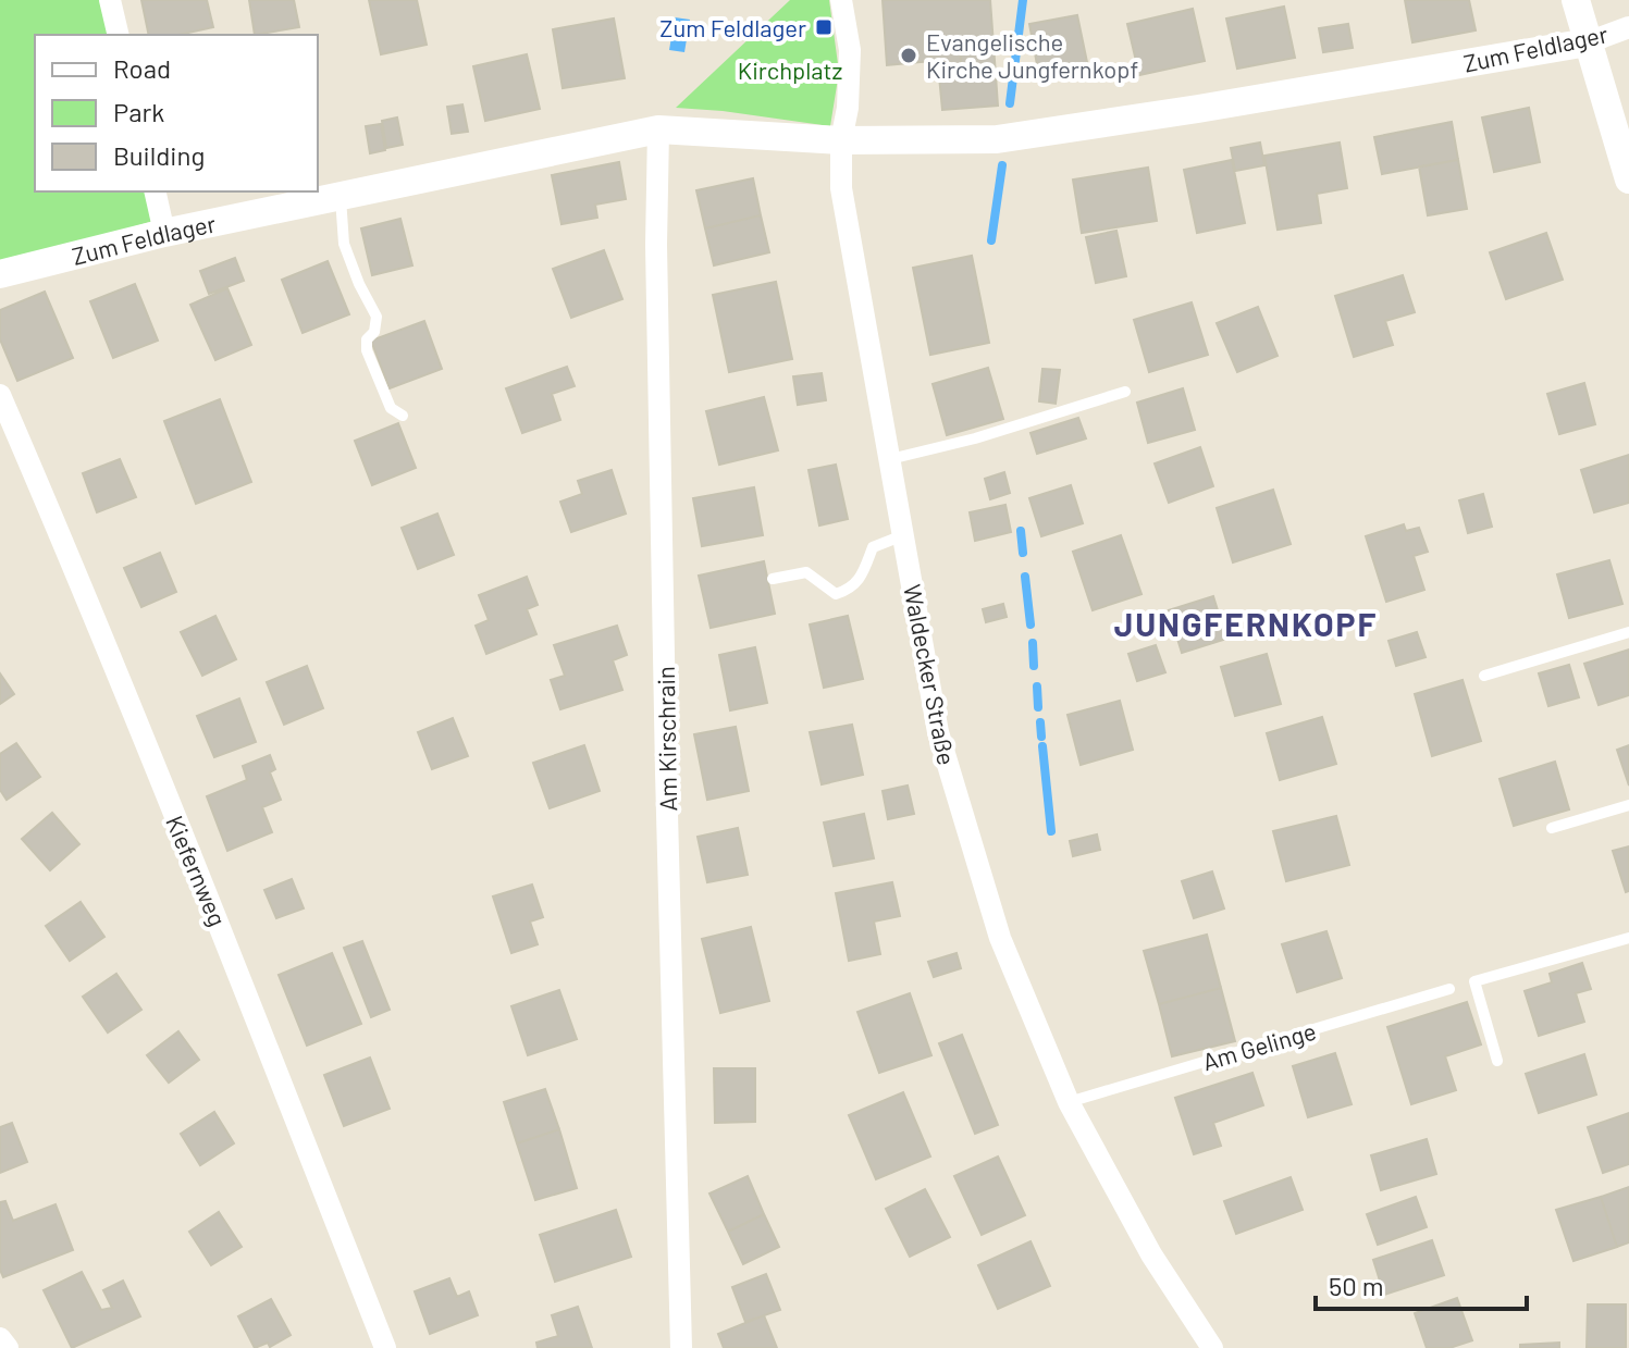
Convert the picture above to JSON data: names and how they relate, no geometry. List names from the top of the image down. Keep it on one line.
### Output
{"streets":{"street":["Zum Feldlager","Waldecker Straße","Am Kirschrain","Kiefernweg"],"lane":["Am Gelinge"]},"crossings":[["Zum Feldlager","Waldecker Straße"],["Zum Feldlager","Am Kirschrain"],["Waldecker Straße","Am Gelinge"]],"districts":["JUNGFERNKOPF"],"parks":["Kirchplatz"],"places":{"transit":["Zum Feldlager"],"other":["Evangelische Kirche Jungfernkopf"]},"legend":["Road","Park","Building"],"scale_bar":"50 m"}
